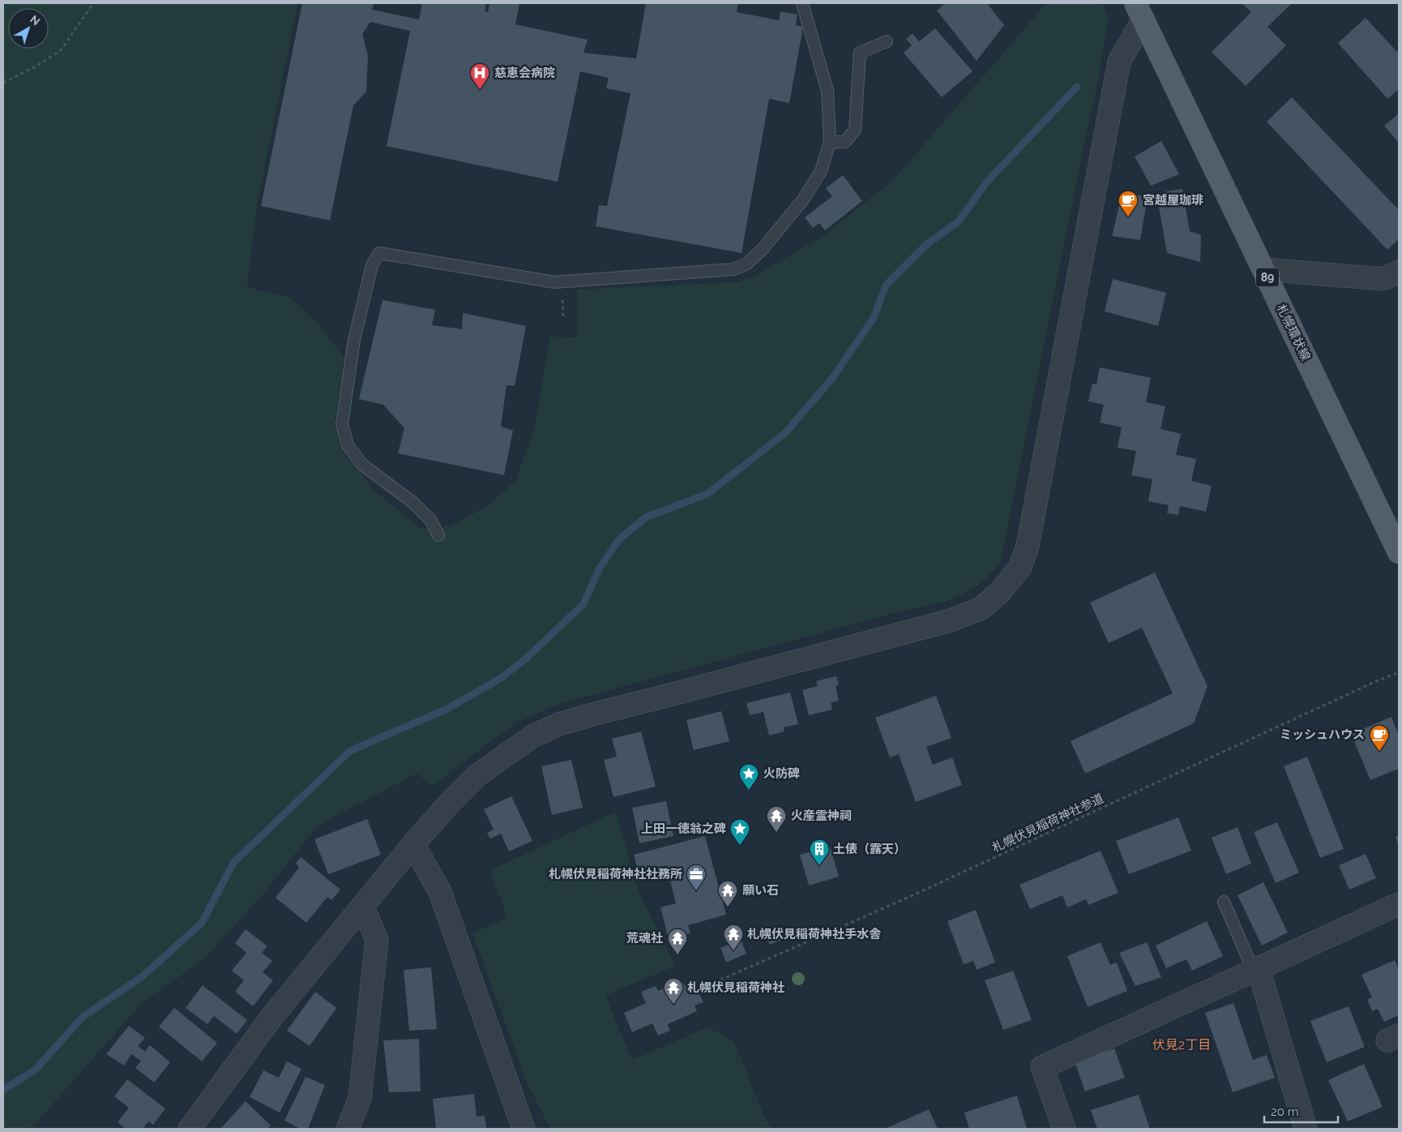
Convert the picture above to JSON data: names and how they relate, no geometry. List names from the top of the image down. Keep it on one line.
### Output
{"streets":{"main road":["89","札幌環状線"],"path":["札幌伏見稲荷神社参道"]},"districts":["伏見2丁目"],"places":{"hospital":["慈恵会病院"],"cafe":["宮越屋珈琲","ミッシュハウス"],"place":["火防碑","上田一徳翁之碑"],"temple":["火産霊神祠","願い石","札幌伏見稲荷神社手水舎","荒魂社","札幌伏見稲荷神社"],"building":["土俵（露天）"],"office":["札幌伏見稲荷神社社務所"]},"scale_bar":"20 m","north":"top right"}
